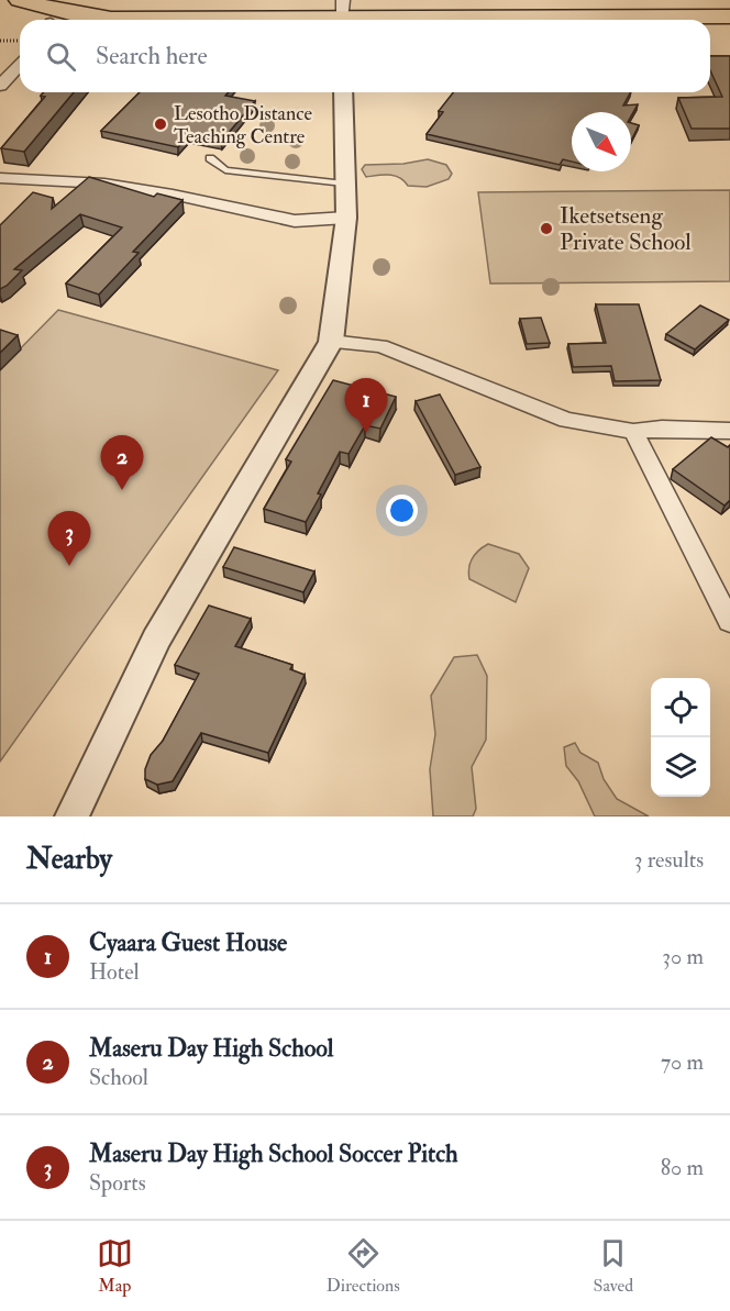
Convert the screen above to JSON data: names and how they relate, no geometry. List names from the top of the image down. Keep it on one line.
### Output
{"places":["Lesotho Distance Teaching Centre","Iketsetseng Private School"],"north":"bottom right","page":{"search":"Search here","pins":["1","2","3"],"heading":["Nearby","3 results"],"list":[{"mark":"1","name":"Cyaara Guest House","note":"Hotel","value":"30 m"},{"mark":"2","name":"Maseru Day High School","note":"School","value":"70 m"},{"mark":"3","name":"Maseru Day High School Soccer Pitch","note":"Sports","value":"80 m"}],"nav":["Map","Directions","Saved"]}}
